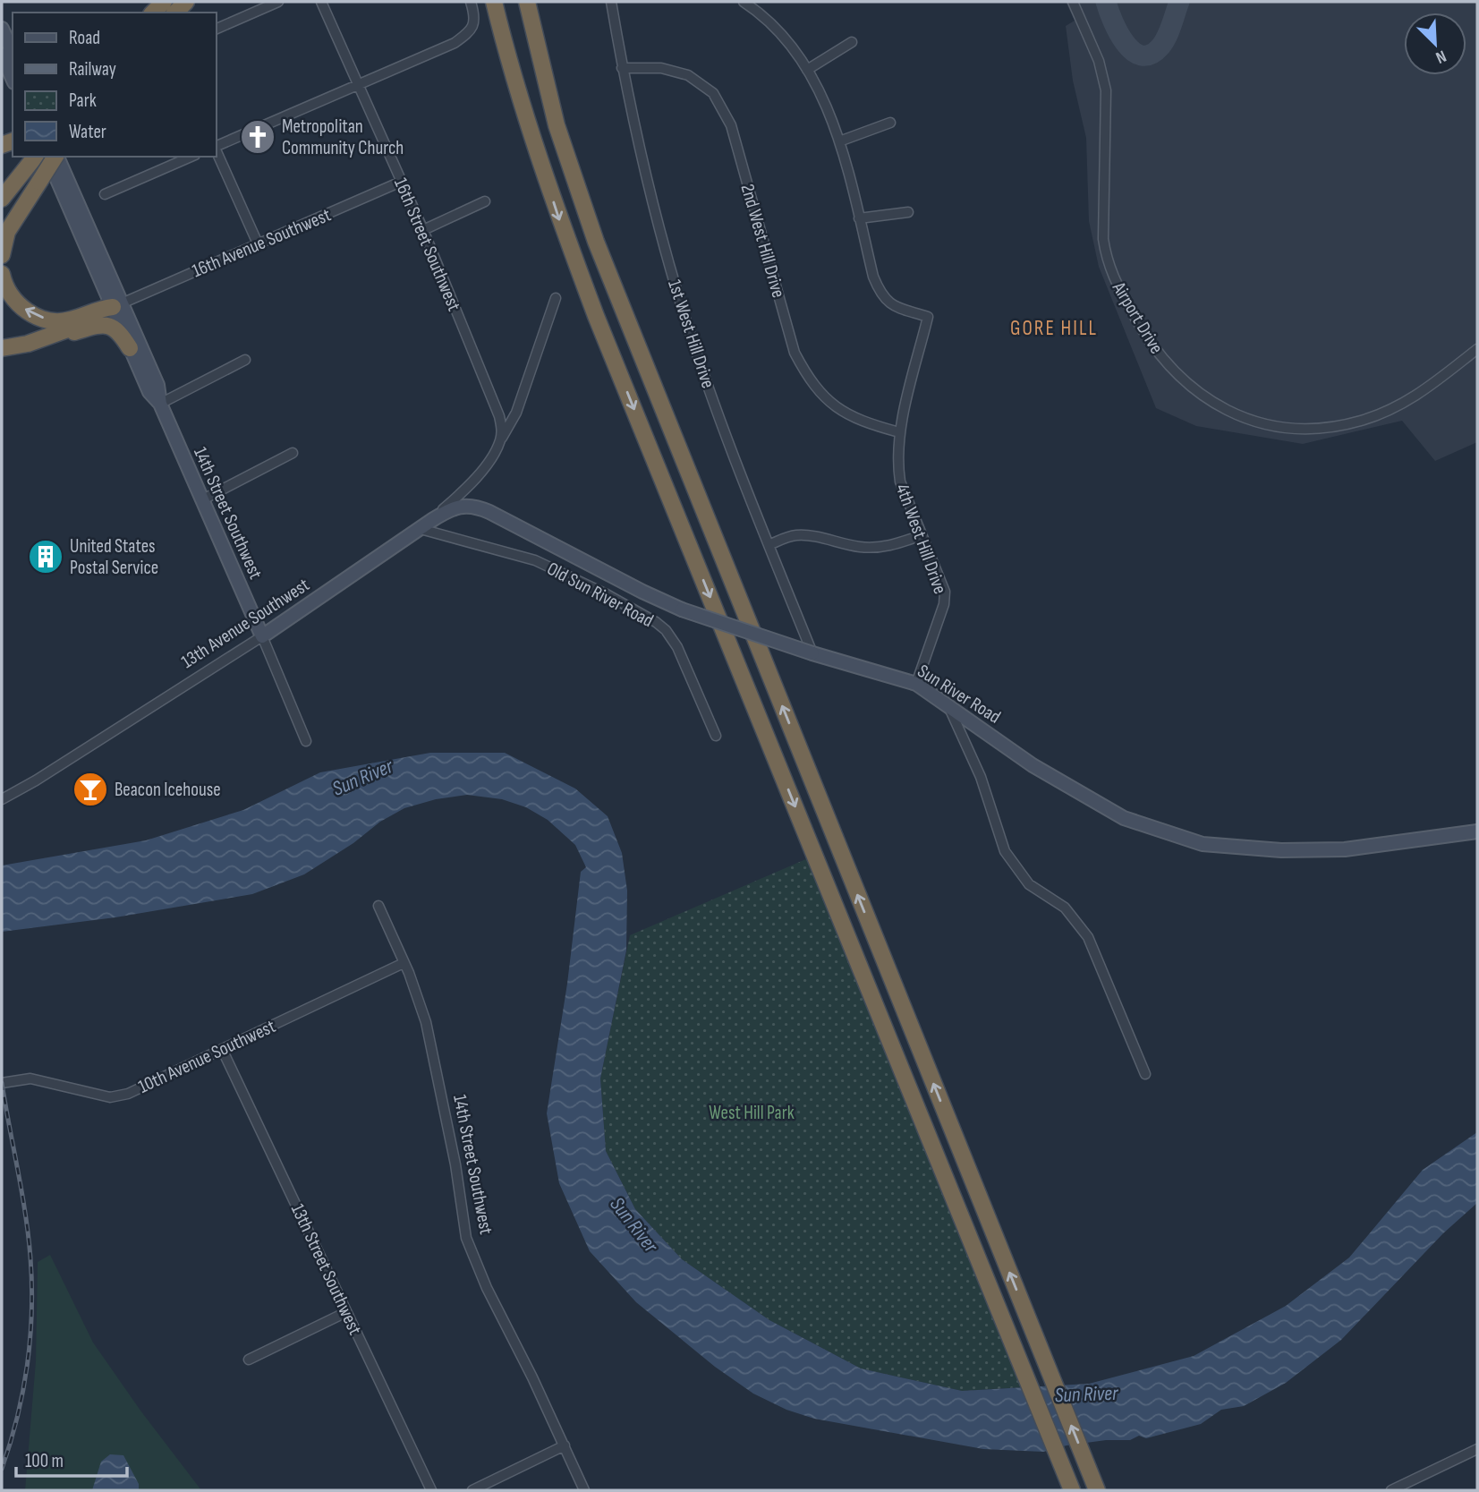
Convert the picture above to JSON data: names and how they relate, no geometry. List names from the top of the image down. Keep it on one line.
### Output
{"streets":{"street":["2nd West Hill Drive","16th Avenue Southwest","16th Street Southwest","Airport Drive","1st West Hill Drive","14th Street Southwest","4th West Hill Drive","Old Sun River Road","13th Avenue Southwest","Sun River Road","10th Avenue Southwest","13th Street Southwest"]},"crossings":[["2nd West Hill Drive","1st West Hill Drive"],["2nd West Hill Drive","4th West Hill Drive"],["16th Avenue Southwest","16th Street Southwest"],["16th Avenue Southwest","14th Street Southwest"],["16th Street Southwest","13th Avenue Southwest"],["1st West Hill Drive","Sun River Road"],["14th Street Southwest","13th Avenue Southwest"],["14th Street Southwest","10th Avenue Southwest"],["4th West Hill Drive","Sun River Road"],["Old Sun River Road","13th Avenue Southwest"],["13th Avenue Southwest","Sun River Road"],["10th Avenue Southwest","13th Street Southwest"]],"districts":["GORE HILL"],"water":["Sun River"],"parks":["West Hill Park"],"places":{"church":["Metropolitan Community Church"],"building":["United States Postal Service"],"bar":["Beacon Icehouse"]},"legend":["Road","Railway","Park","Water"],"scale_bar":"100 m","north":"bottom right"}
